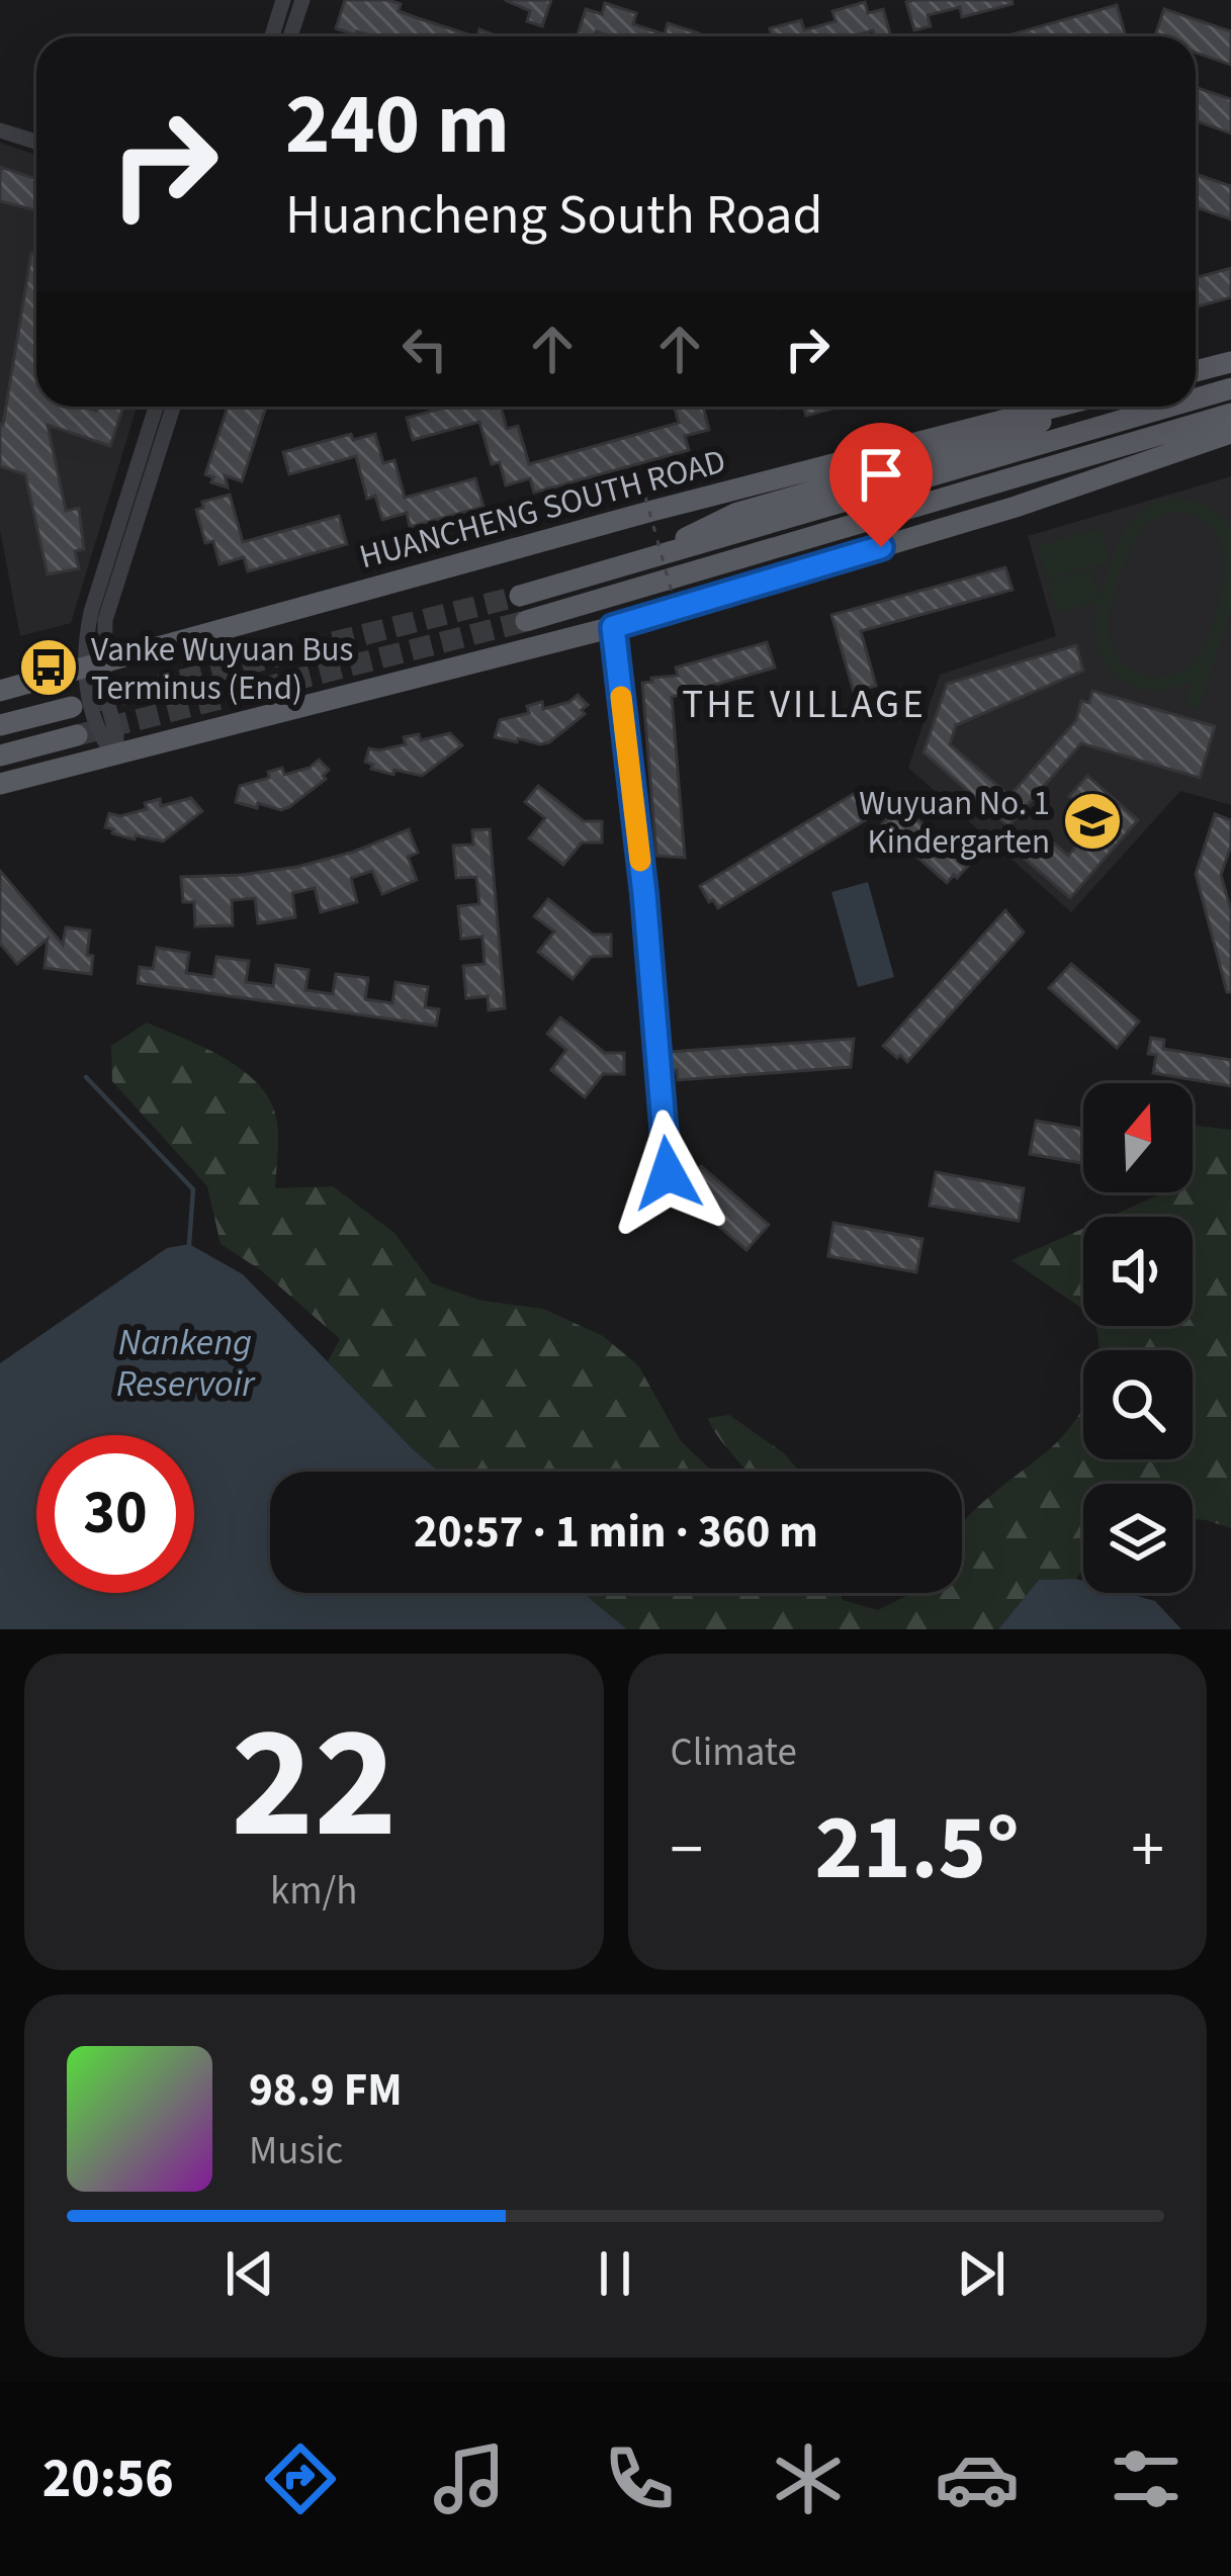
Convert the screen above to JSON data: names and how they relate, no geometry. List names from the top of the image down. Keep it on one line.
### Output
{"streets":{"main road":["HUANCHENG SOUTH ROAD"]},"districts":["THE VILLAGE"],"water":["Nankeng Reservoir"],"places":{"bus stop":["Vanke Wuyuan Bus Terminus (End)"],"school or university":["Wuyuan No. 1 Kindergarten"]},"north":"top","page":{"turn":["240 m","Huancheng South Road"],"limit":"30","trip":"20:57 · 1 min · 360 m","tile":[["22","km/h"],"Climate"],"heat":["−","21.5°","+"],"song":["98.9 FM","Music"],"tabs":"20:56"}}
